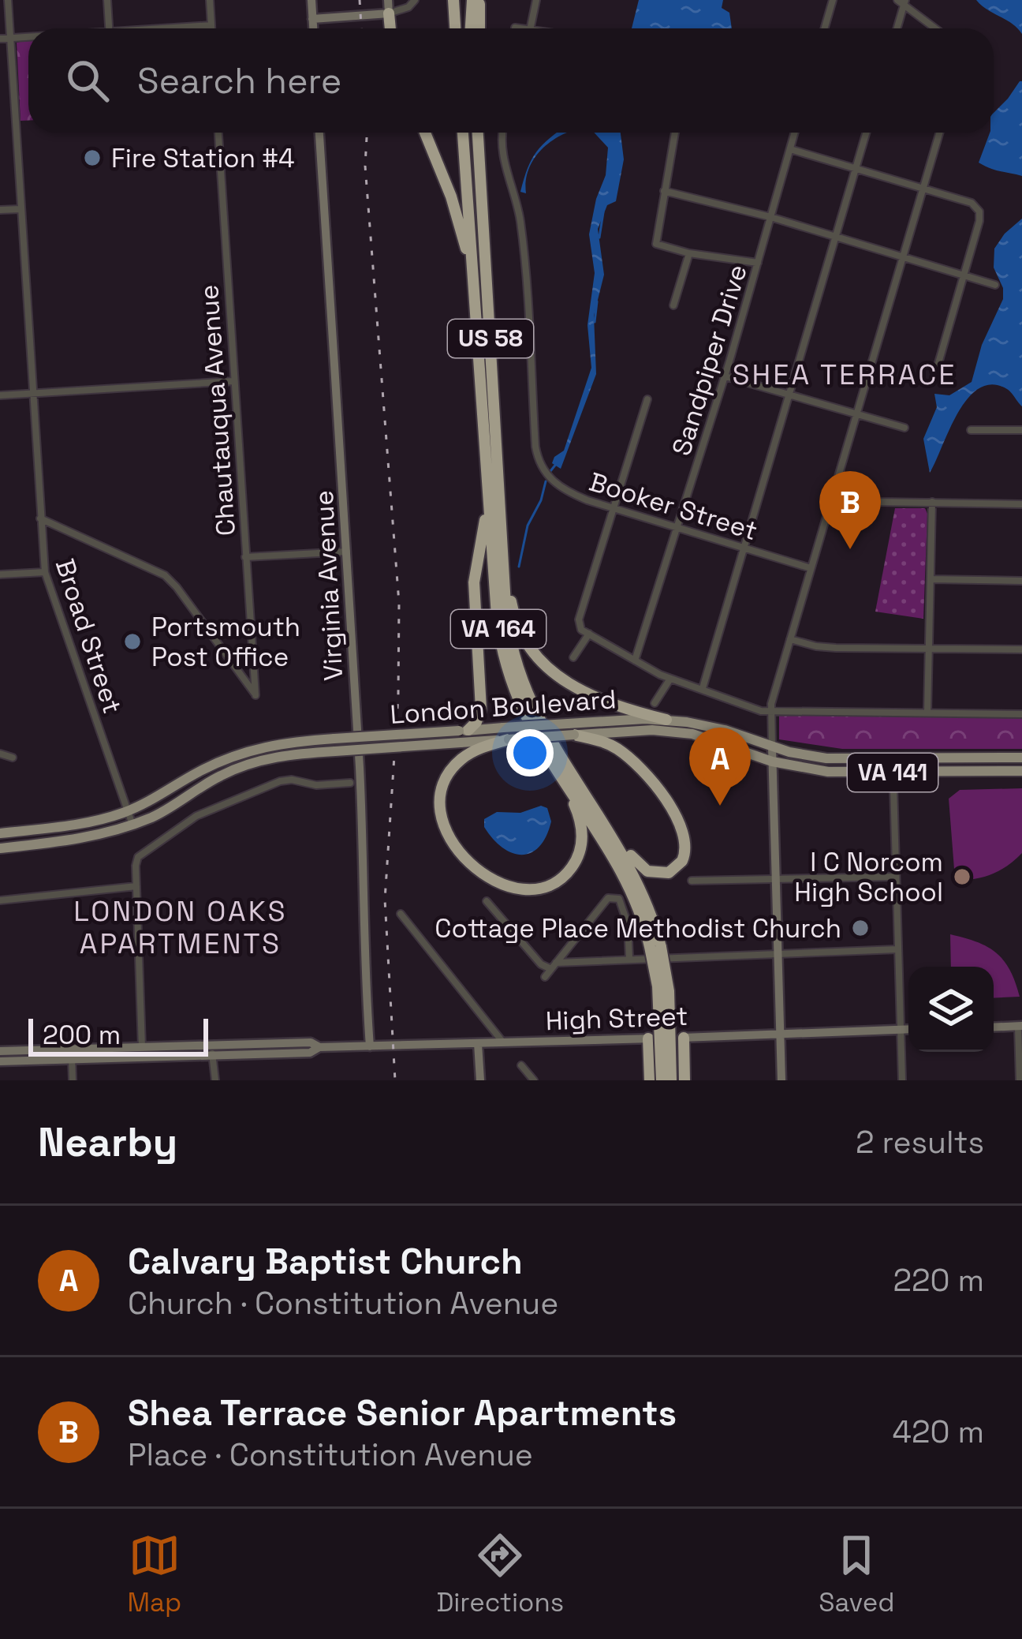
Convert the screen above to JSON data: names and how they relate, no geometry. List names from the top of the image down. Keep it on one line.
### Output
{"streets":{"highway":["US 58","VA 164"],"main road":["London Boulevard","VA 141"],"street":["Sandpiper Drive","Chautauqua Avenue","Booker Street","Virginia Avenue","Broad Street","High Street"]},"crossings":[["US 58","VA 164"],["US 58","London Boulevard"],["Sandpiper Drive","Booker Street"],["Chautauqua Avenue","Broad Street"],["Virginia Avenue","High Street"],["Broad Street","London Boulevard"]],"districts":["SHEA TERRACE","LONDON OAKS APARTMENTS"],"places":["Fire Station #4","Portsmouth Post Office","I C Norcom High School","Cottage Place Methodist Church"],"scale_bar":"200 m","page":{"search":"Search here","pins":["B","A"],"scale":"200 m","heading":["Nearby","2 results"],"list":[{"mark":"A","name":"Calvary Baptist Church","note":"Church · Constitution Avenue","value":"220 m"},{"mark":"B","name":"Shea Terrace Senior Apartments","note":"Place · Constitution Avenue","value":"420 m"}],"nav":["Map","Directions","Saved"]}}
